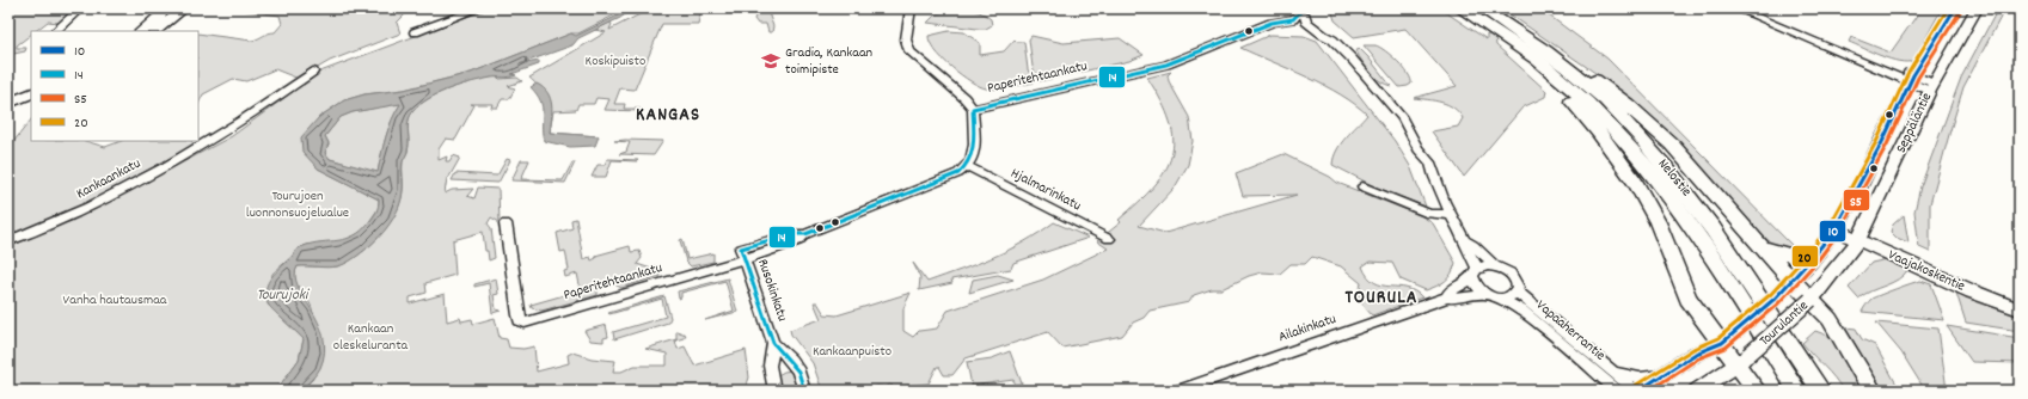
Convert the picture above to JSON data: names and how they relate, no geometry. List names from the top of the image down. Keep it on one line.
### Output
{"streets":{"highway":["Nelostie"],"main road":["Seppäläntie","Vaajakoskentie","Tourulantie"],"street":["Paperitehtaankatu","Kankaankatu","Hjalmarinkatu","Rusokinkatu","Ailakinkatu","Vapaaherrantie"]},"crossings":[["Paperitehtaankatu","Hjalmarinkatu"],["Paperitehtaankatu","Rusokinkatu"],["Seppäläntie","Vaajakoskentie"],["Seppäläntie","Tourulantie"],["Vaajakoskentie","Tourulantie"],["Tourulantie","Vapaaherrantie"],["Ailakinkatu","Vapaaherrantie"]],"districts":["KANGAS","TOURULA"],"water":["Tourujoki"],"parks":["Koskipuisto","Tourujoen luonnonsuojelualue","Vanha hautausmaa","Kankaan oleskeluranta","Kankaanpuisto"],"places":{"school or university":["Gradia, Kankaan toimipiste"]},"lines":["transit line 10","transit line 20","transit line 14","transit line S5"],"legend":["10","14","S5","20"]}
